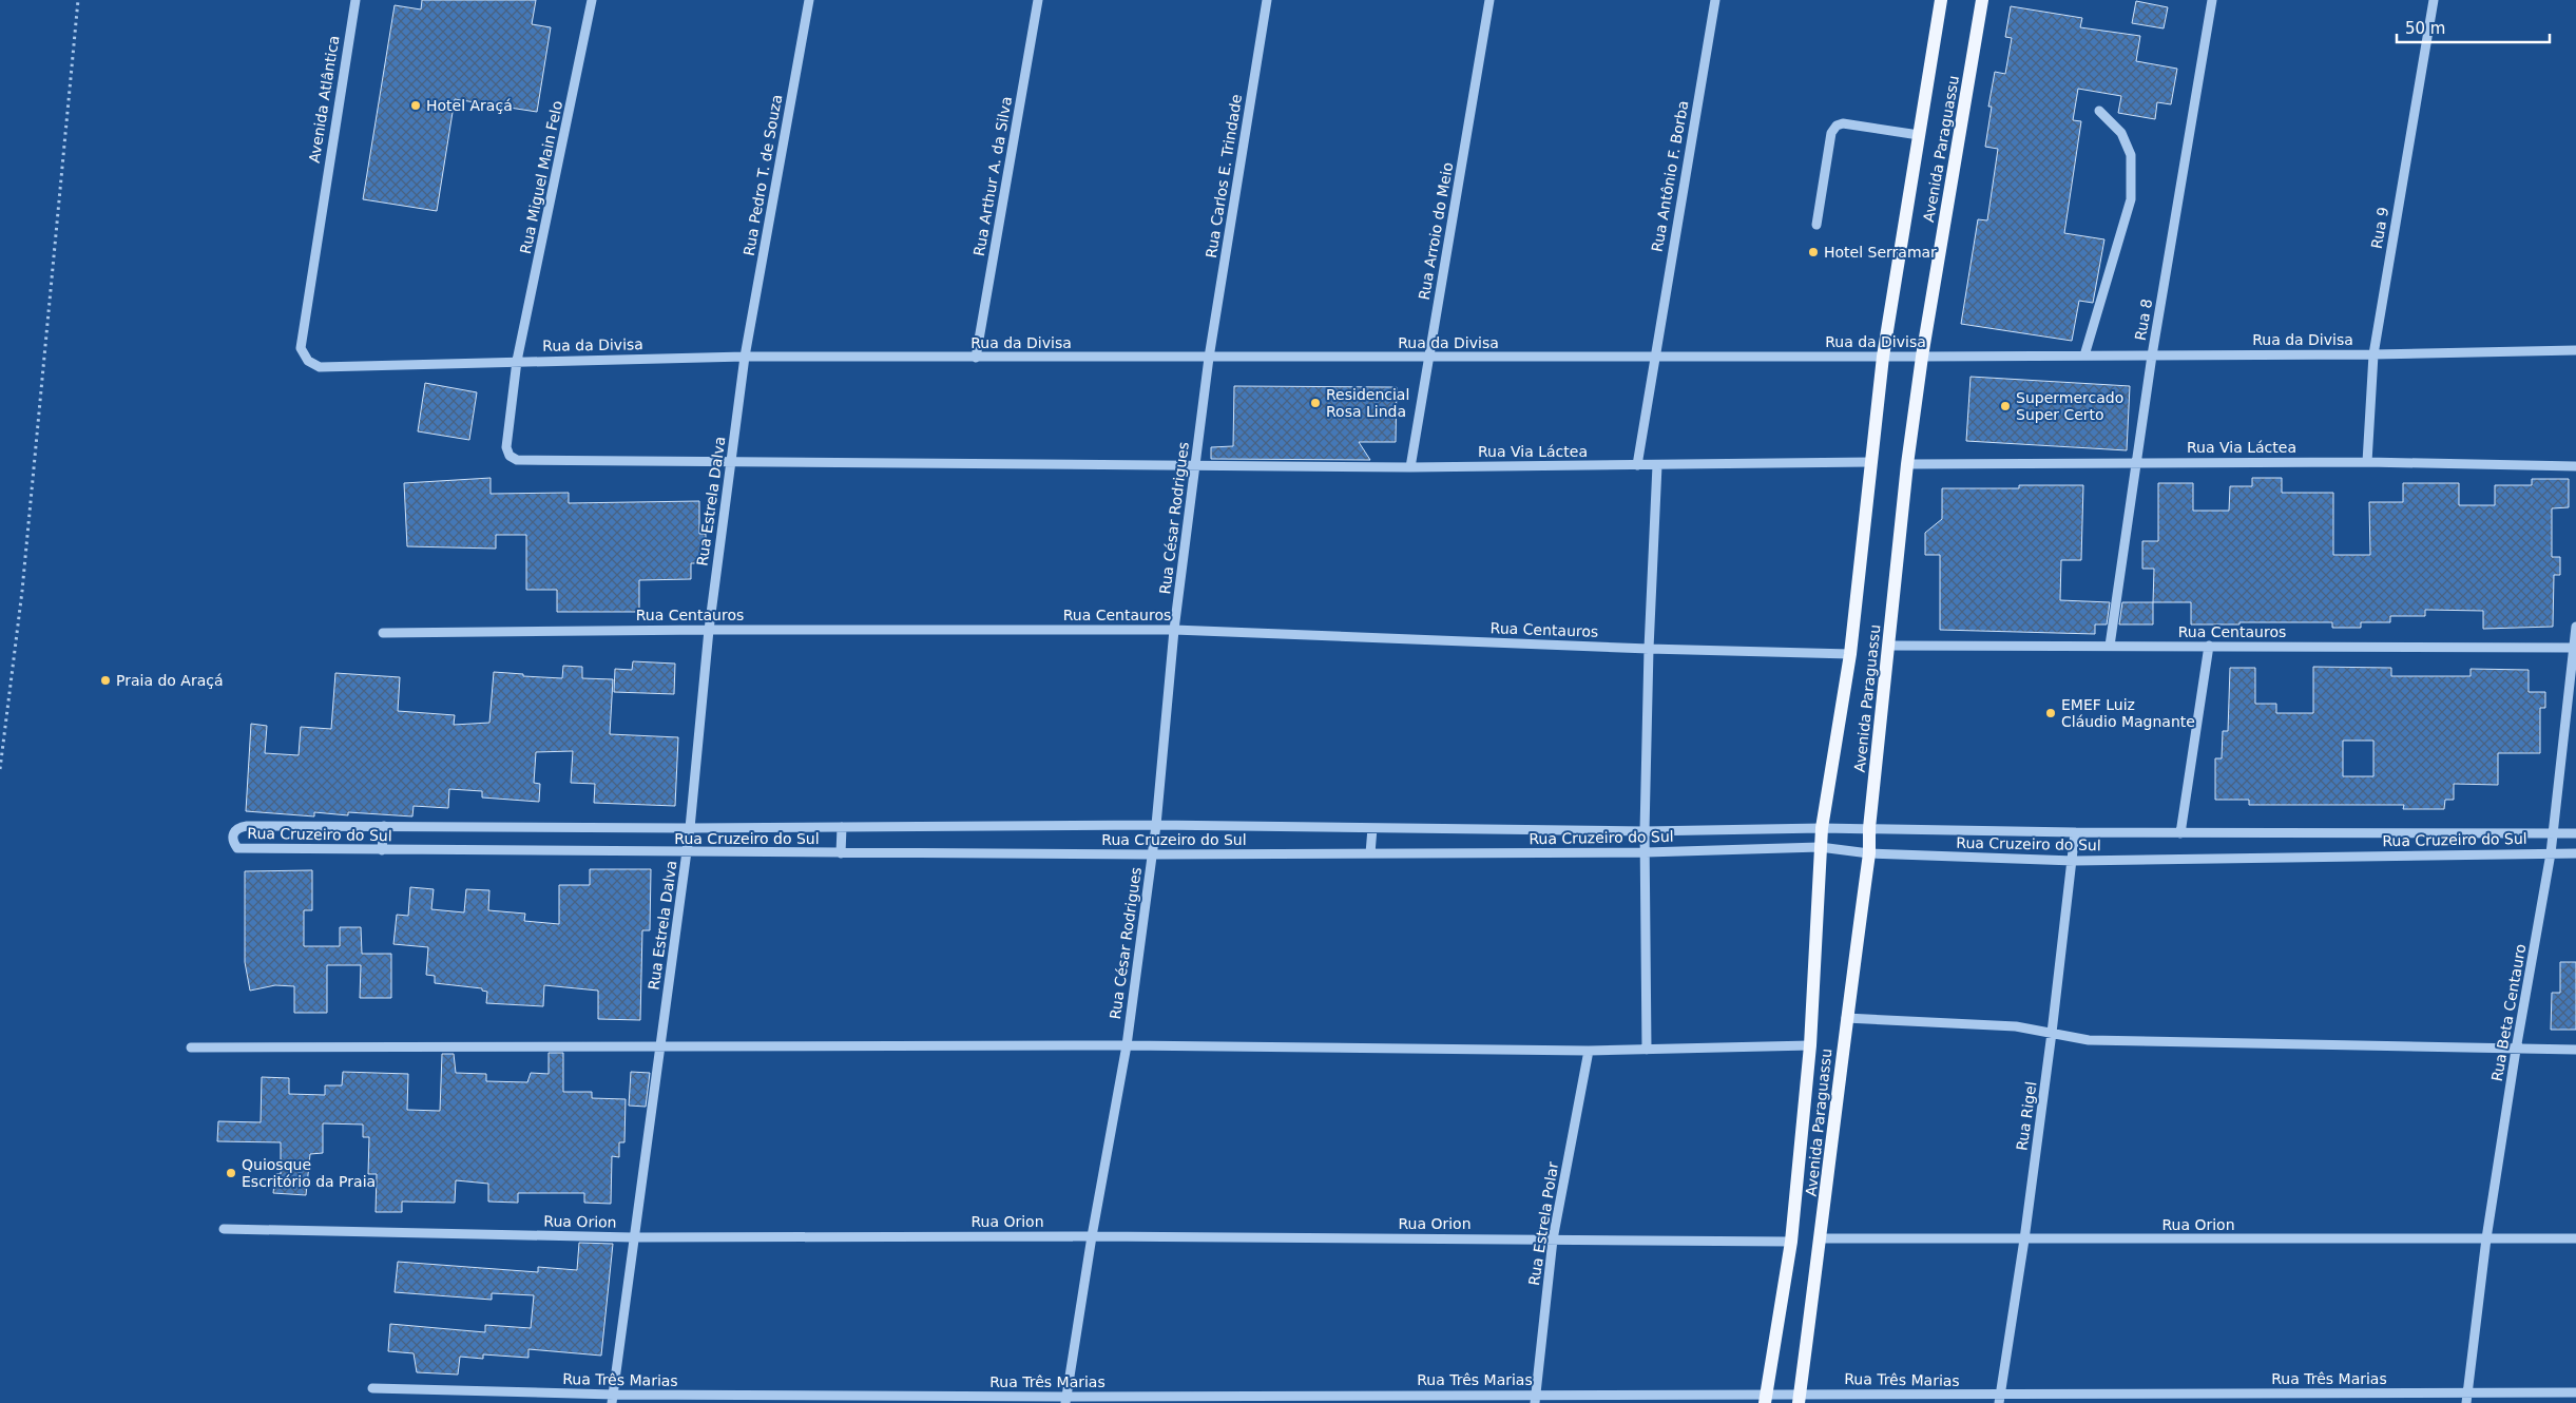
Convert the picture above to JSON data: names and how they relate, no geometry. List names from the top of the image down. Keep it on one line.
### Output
{"streets":{"main road":["Avenida Paraguassu"],"street":["Avenida Atlântica","Rua Pedro T. de Souza","Rua Arthur A. da Silva","Rua Carlos E. Trindade","Rua Antônio F. Borba","Rua Miguel Main Felo","Rua 9","Rua Arroio do Meio","Rua 8","Rua da Divisa","Rua Via Láctea","Rua Estrela Dalva","Rua César Rodrigues","Rua Centauros","Rua Cruzeiro do Sul","Rua Beta Centauro","Rua Rigel","Rua Orion","Rua Estrela Polar","Rua Três Marias"]},"crossings":[["Avenida Atlântica","Rua da Divisa"],["Avenida Paraguassu","Rua da Divisa"],["Avenida Paraguassu","Rua Via Láctea"],["Avenida Paraguassu","Rua Centauros"],["Avenida Paraguassu","Rua Cruzeiro do Sul"],["Avenida Paraguassu","Rua Orion"],["Avenida Paraguassu","Rua Três Marias"],["Rua Pedro T. de Souza","Rua da Divisa"],["Rua Pedro T. de Souza","Rua Estrela Dalva"],["Rua Arthur A. da Silva","Rua da Divisa"],["Rua Carlos E. Trindade","Rua da Divisa"],["Rua Carlos E. Trindade","Rua César Rodrigues"],["Rua Antônio F. Borba","Rua da Divisa"],["Rua Antônio F. Borba","Rua Via Láctea"],["Rua Miguel Main Felo","Rua da Divisa"],["Rua Miguel Main Felo","Rua Via Láctea"],["Rua Miguel Main Felo","Rua Estrela Dalva"],["Rua 9","Rua da Divisa"],["Rua 9","Rua Via Láctea"],["Rua Arroio do Meio","Rua da Divisa"],["Rua Arroio do Meio","Rua Via Láctea"],["Rua 8","Rua da Divisa"],["Rua 8","Rua Via Láctea"],["Rua 8","Rua Centauros"],["Rua da Divisa","Rua Estrela Dalva"],["Rua da Divisa","Rua César Rodrigues"],["Rua Via Láctea","Rua Estrela Dalva"],["Rua Via Láctea","Rua César Rodrigues"],["Rua Estrela Dalva","Rua Centauros"],["Rua Estrela Dalva","Rua Cruzeiro do Sul"],["Rua Estrela Dalva","Rua Orion"],["Rua Estrela Dalva","Rua Três Marias"],["Rua César Rodrigues","Rua Centauros"],["Rua César Rodrigues","Rua Cruzeiro do Sul"],["Rua César Rodrigues","Rua Orion"],["Rua César Rodrigues","Rua Três Marias"],["Rua Centauros","Rua Beta Centauro"],["Rua Cruzeiro do Sul","Rua Beta Centauro"],["Rua Cruzeiro do Sul","Rua Rigel"],["Rua Beta Centauro","Rua Orion"],["Rua Beta Centauro","Rua Três Marias"],["Rua Rigel","Rua Orion"],["Rua Rigel","Rua Três Marias"],["Rua Orion","Rua Estrela Polar"],["Rua Estrela Polar","Rua Três Marias"]],"places":["Hotel Araçá","Hotel Serramar","Residencial Rosa Linda","Supermercado Super Certo","Praia do Araçá","EMEF Luiz Cláudio Magnante","Quiosque Escritório da Praia"],"scale_bar":"50 m"}
